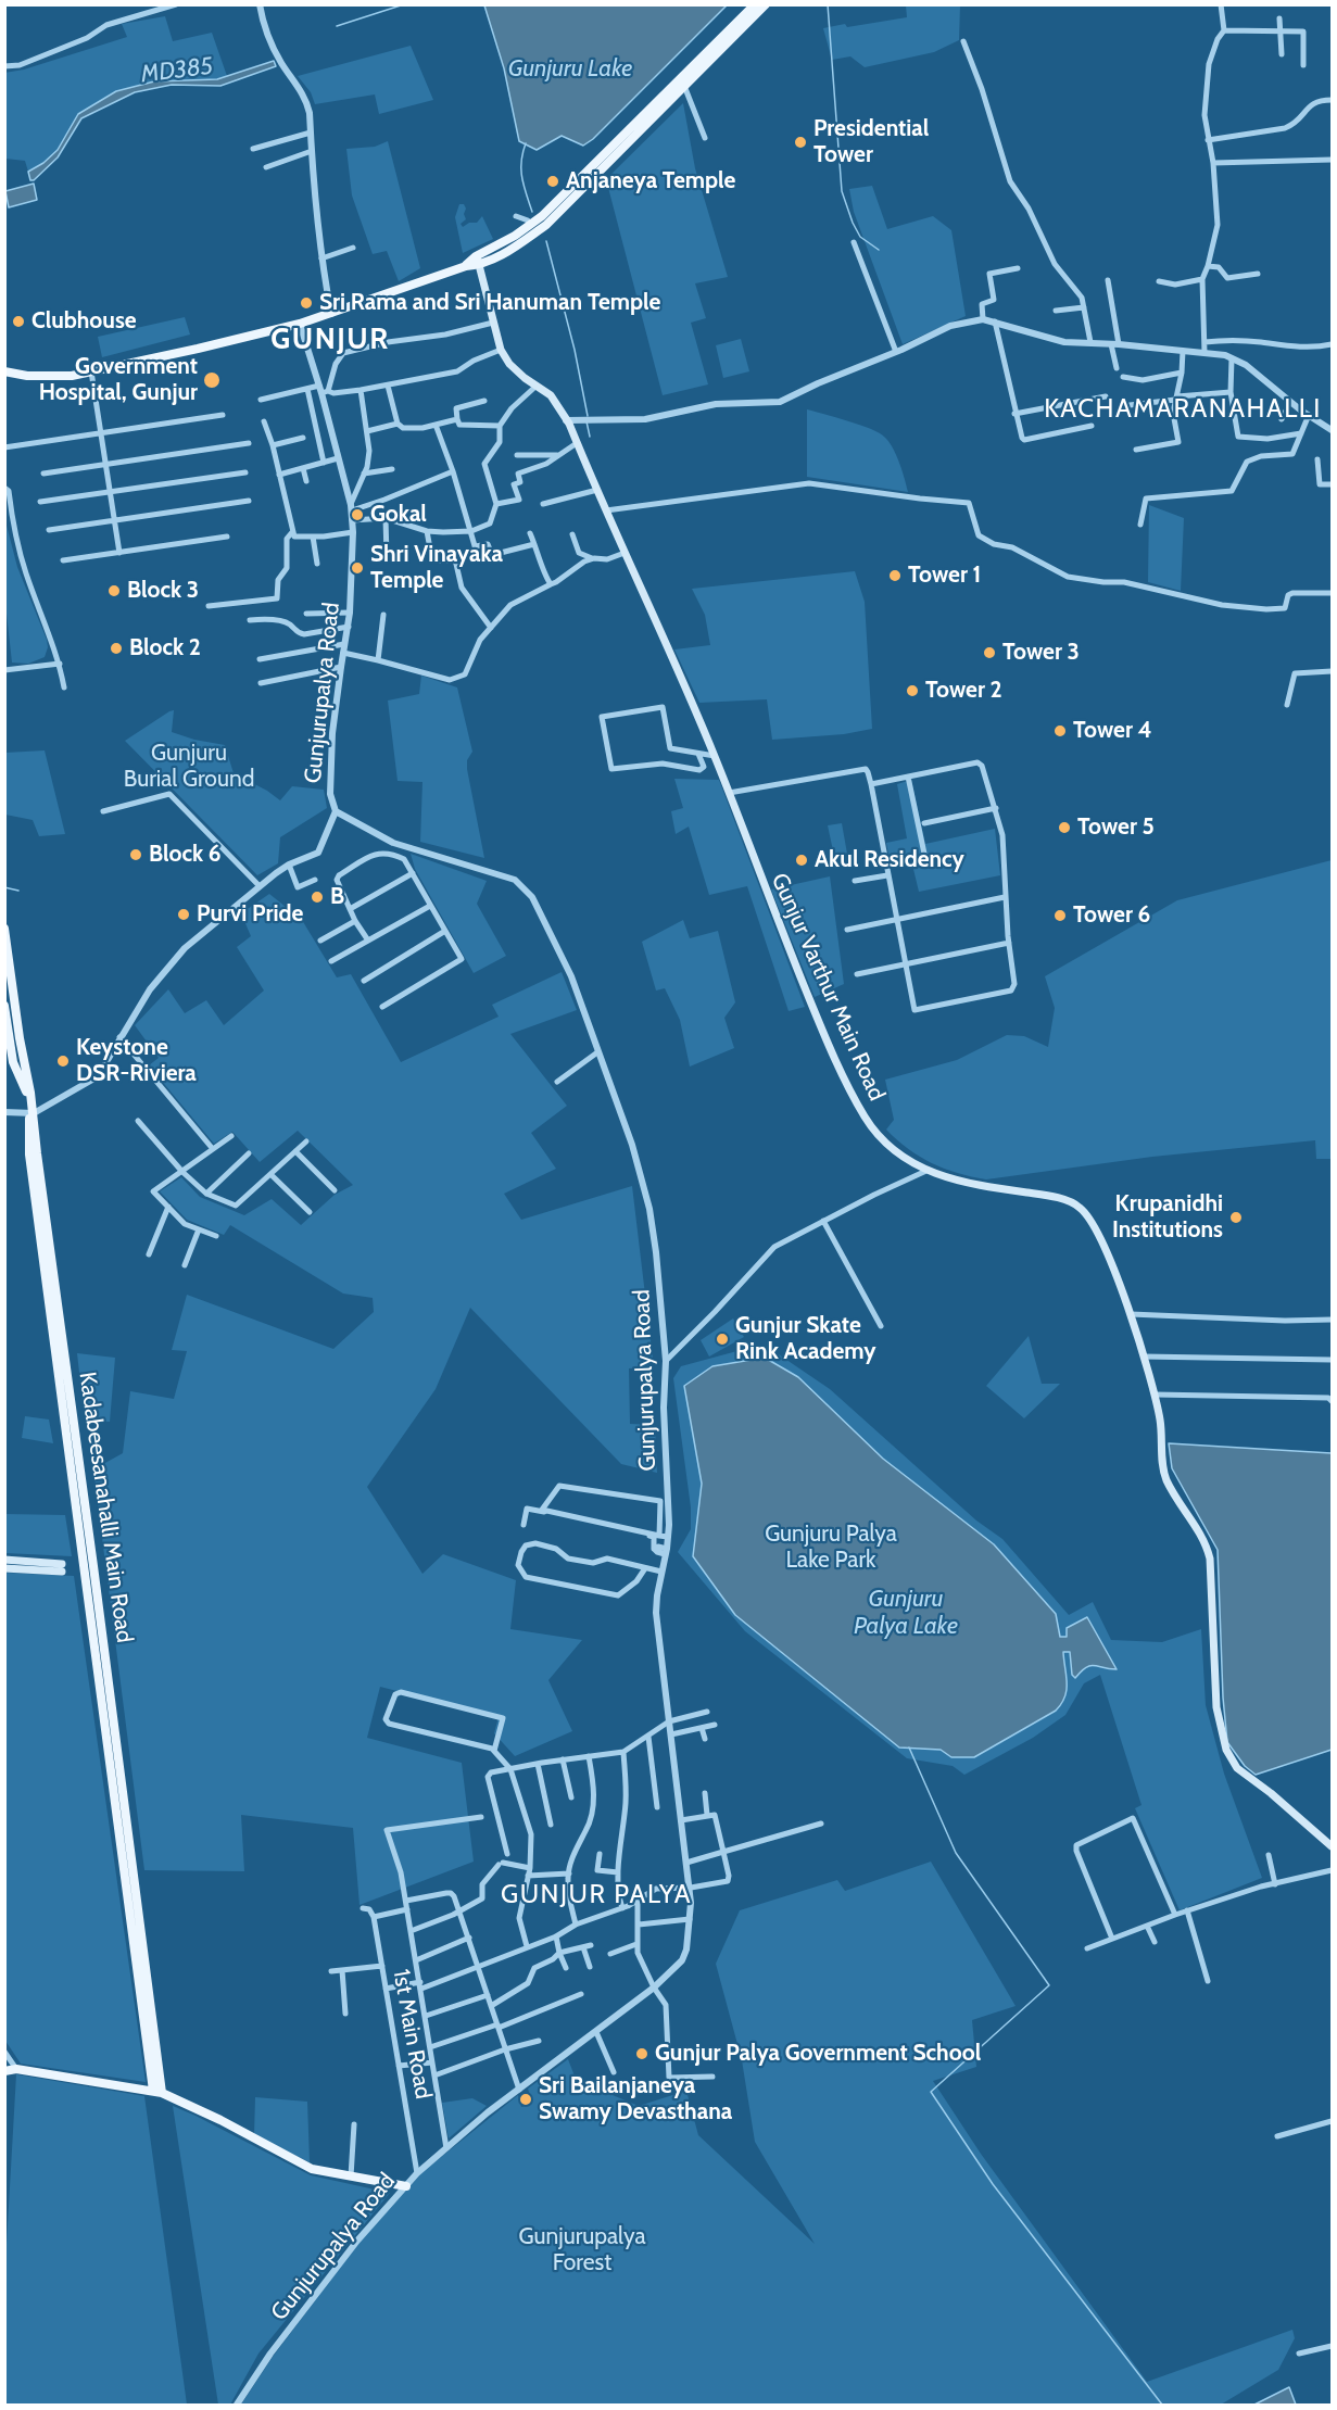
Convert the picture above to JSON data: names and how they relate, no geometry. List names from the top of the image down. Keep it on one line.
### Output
{"streets":{"main road":["Gunjur Varthur Main Road","Kadabeesanahalli Main Road"],"street":["Gunjurupalya Road","1st Main Road"]},"crossings":[["Gunjurupalya Road","1st Main Road"]],"districts":["GUNJUR","KACHAMARANAHALLI","GUNJUR PALYA"],"water":["Gunjuru Lake","MD385","Gunjuru Palya Lake"],"parks":["Gunjuru Burial Ground","Gunjuru Palya Lake Park","Gunjurupalya Forest"],"places":["Presidential Tower","Anjaneya Temple","Sri Rama and Sri Hanuman Temple","Clubhouse","Government Hospital, Gunjur","Gokal","Shri Vinayaka Temple","Tower 1","Block 3","Block 2","Tower 3","Tower 2","Tower 4","Tower 5","Block 6","Akul Residency","B","Purvi Pride","Tower 6","Keystone DSR-Riviera","Krupanidhi Institutions","Gunjur Skate Rink Academy","Gunjur Palya Government School","Sri Bailanjaneya Swamy Devasthana"]}
